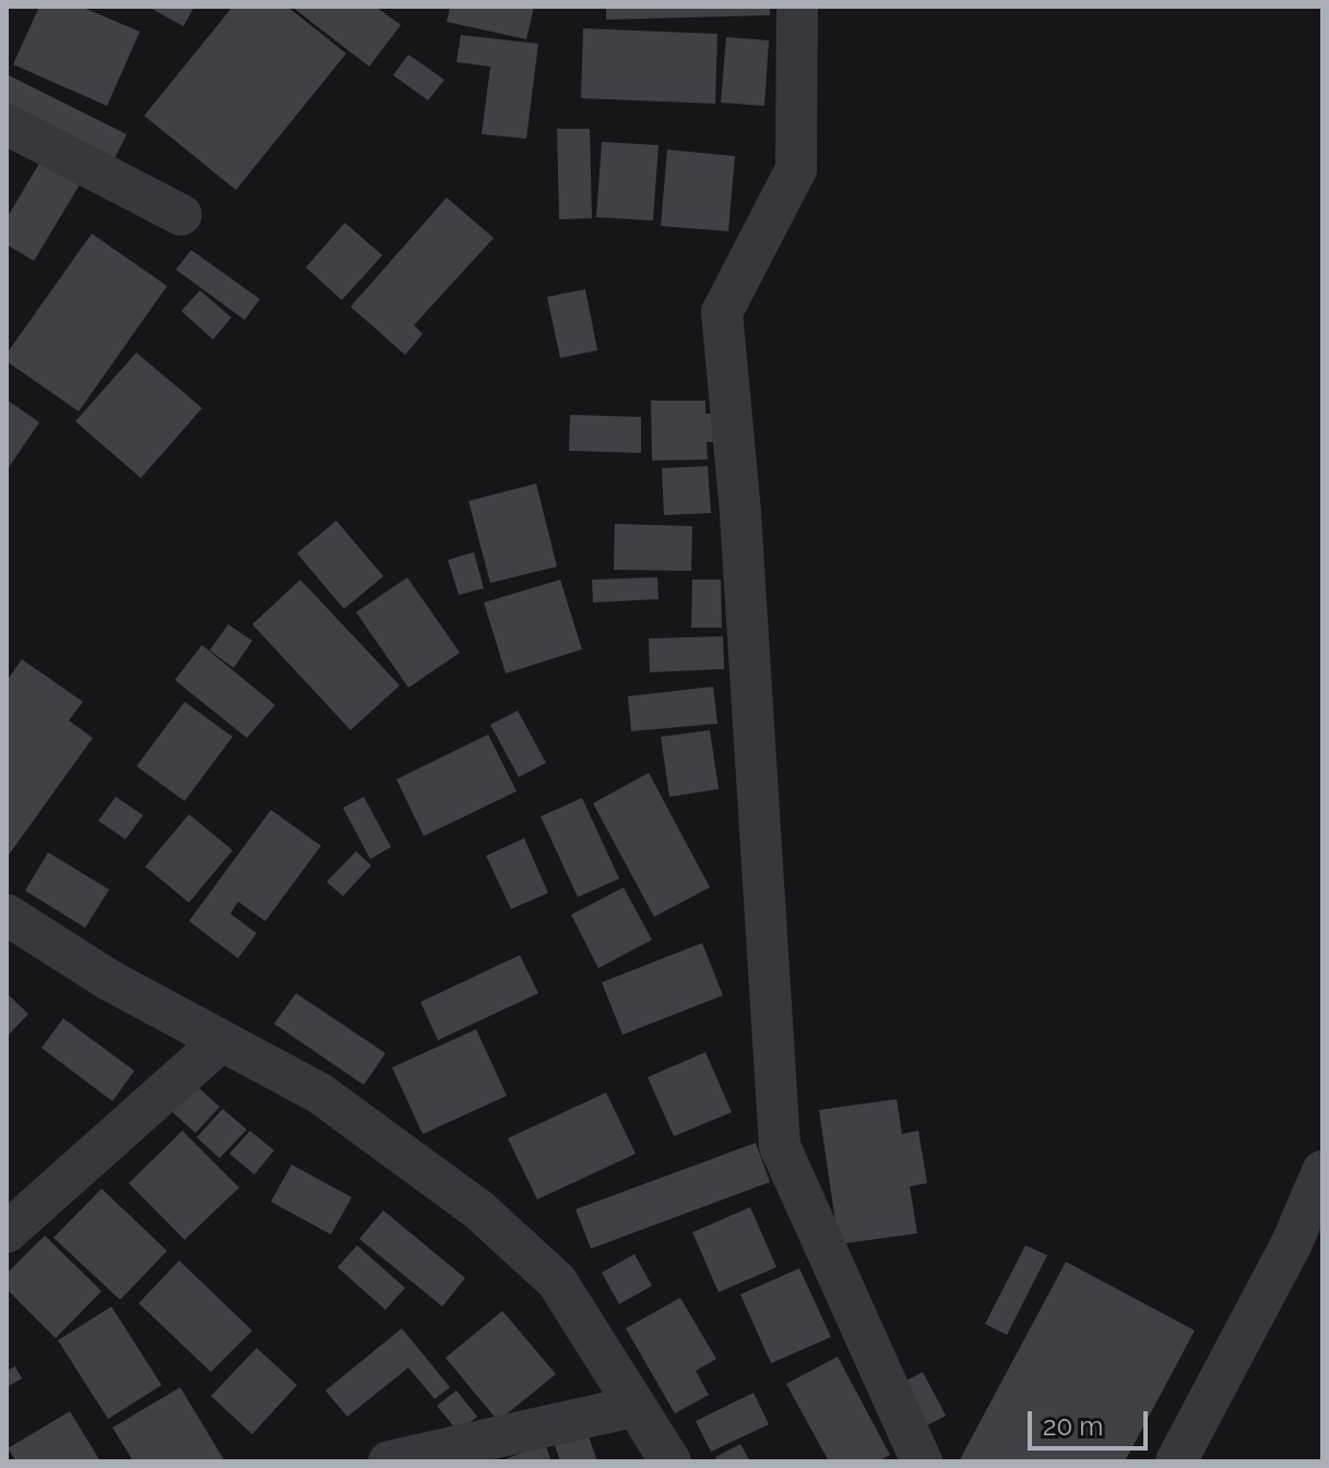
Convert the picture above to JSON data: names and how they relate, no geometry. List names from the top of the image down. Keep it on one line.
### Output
{"scale_bar":"20 m"}
